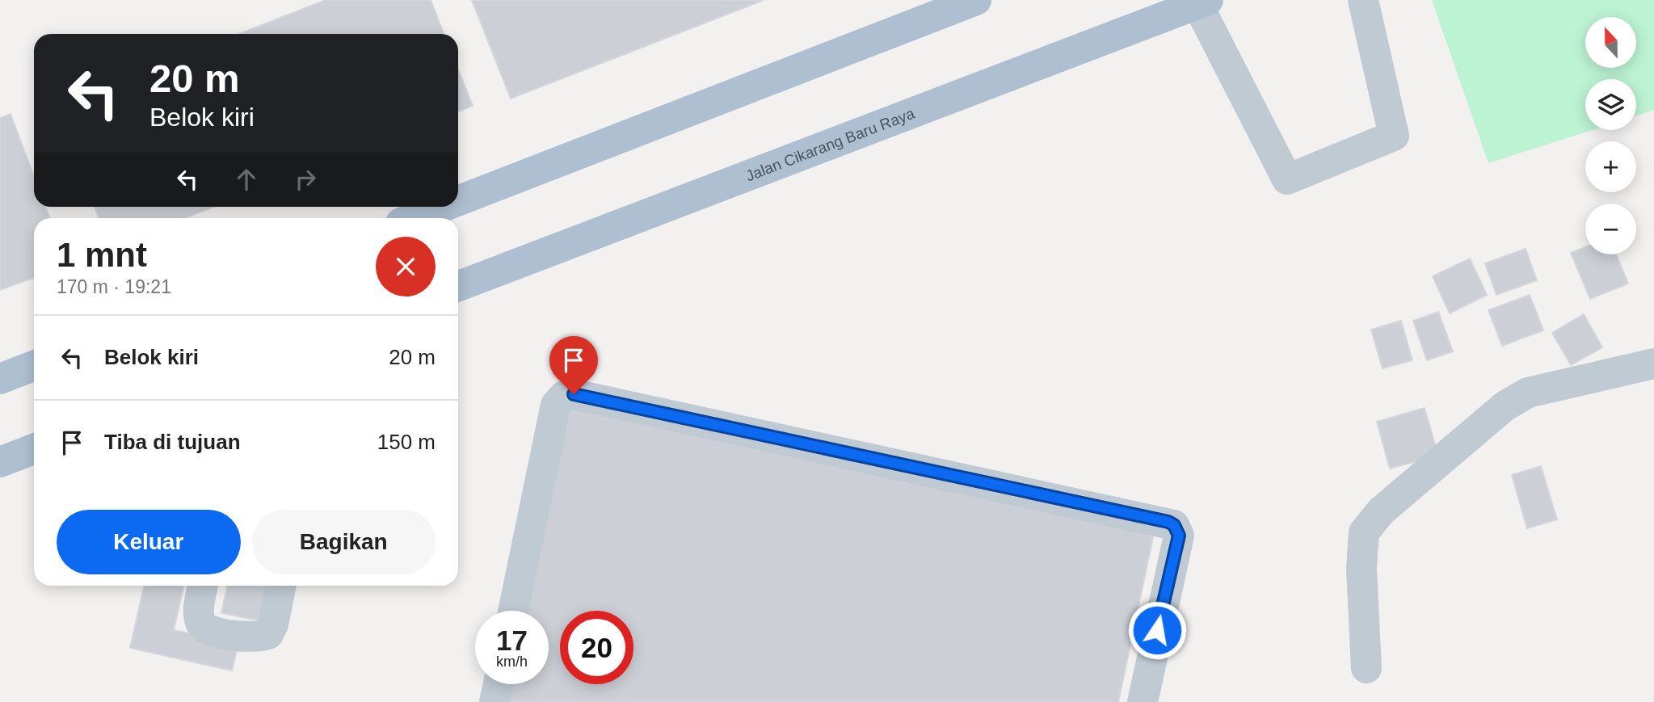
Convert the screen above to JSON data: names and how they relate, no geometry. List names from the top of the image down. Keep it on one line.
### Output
{"streets":{"main road":["Jalan Cikarang Baru Raya"]},"north":"top","page":{"map_buttons":["+","−"],"turn":["20 m","Belok kiri"],"heading":["1 mnt","170 m · 19:21"],"list":[{"name":"Belok kiri","value":"20 m"},{"name":"Tiba di tujuan","value":"150 m"}],"buttons":["Keluar","Bagikan"],"speed":"17 km/h","limit":"20"}}
